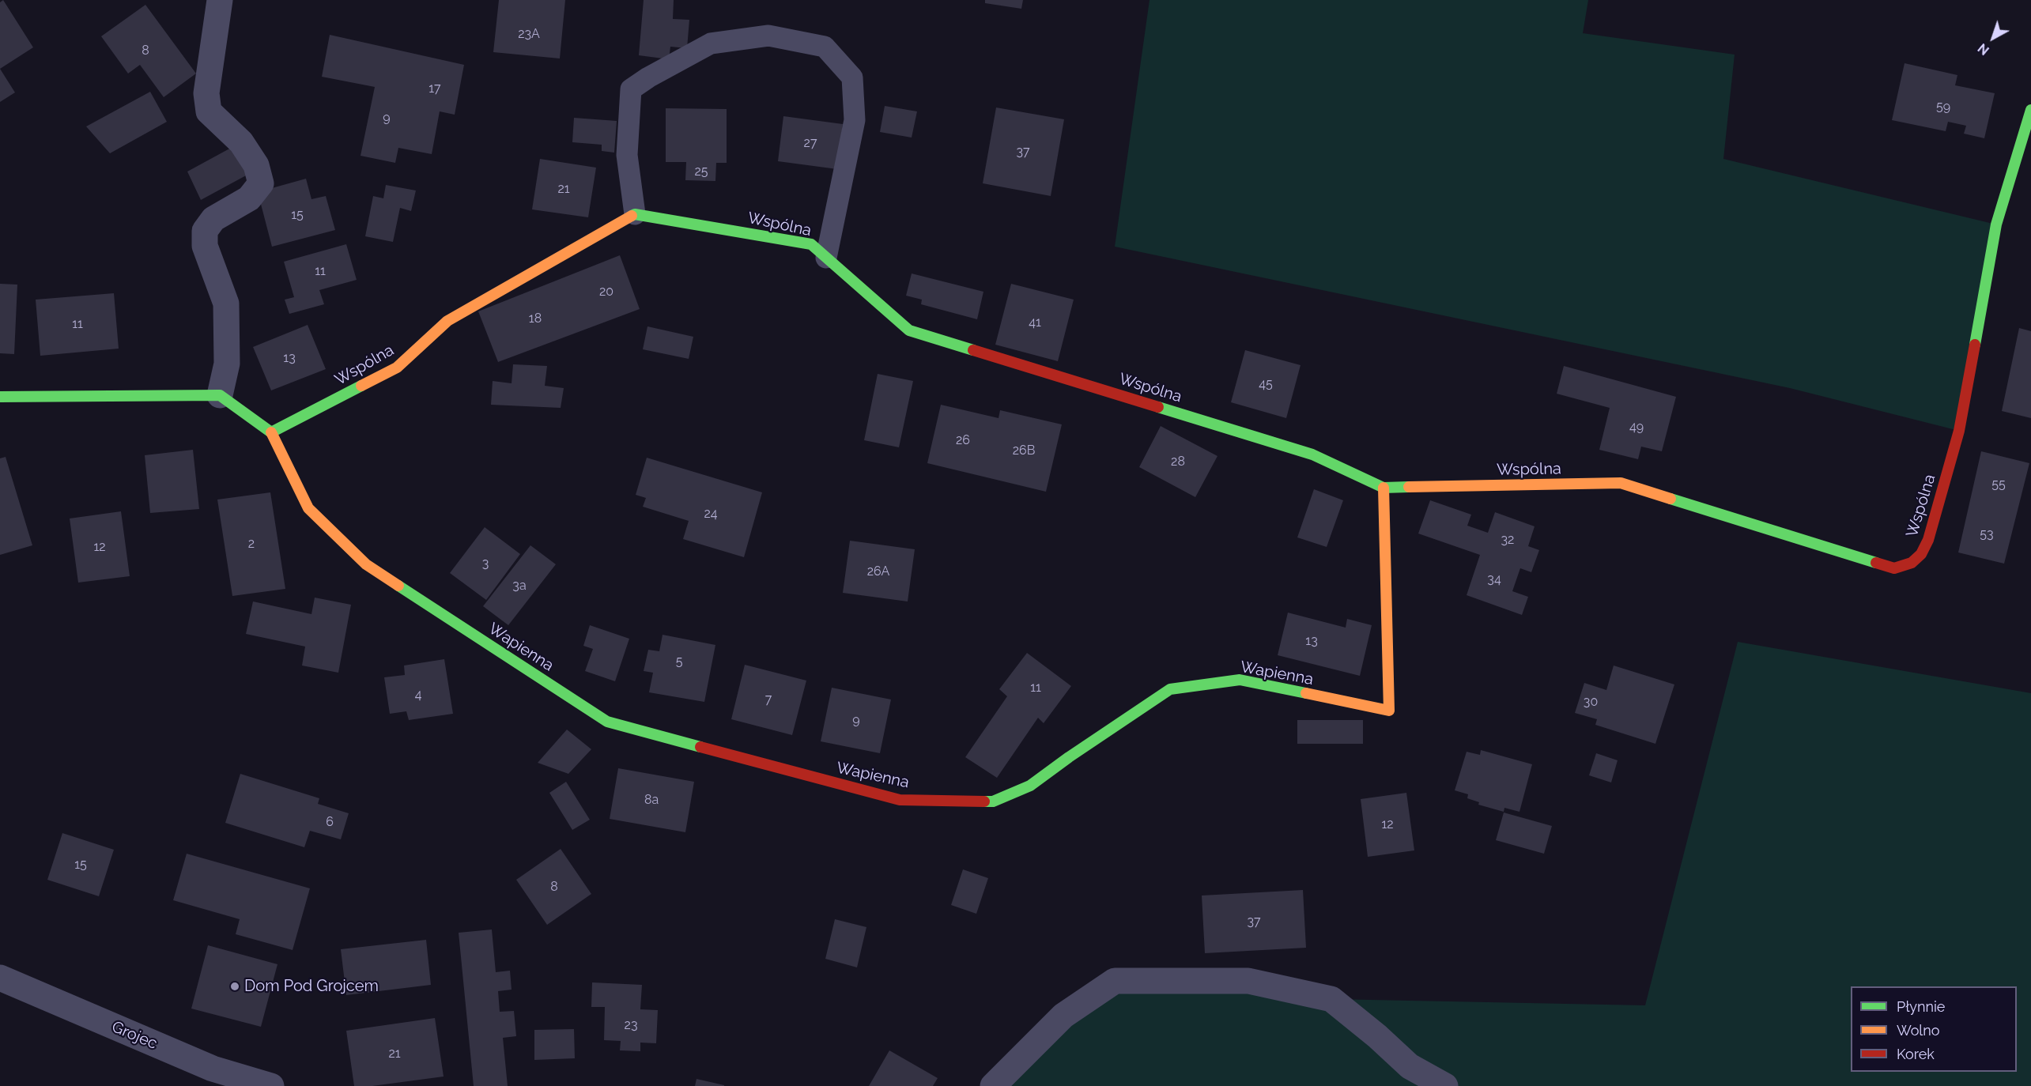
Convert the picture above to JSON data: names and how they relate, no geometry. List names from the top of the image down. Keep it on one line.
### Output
{"streets":{"street":["Wspólna","Wapienna","Grojec"]},"crossings":[["Wspólna","Wapienna"]],"places":["Dom Pod Grojcem"],"house_numbers":["23A","8","17","59","9","27","37","25","21","15","11","20","18","41","11","13","45","49","26","26B","28","55","24","53","32","2","12","3","26A","34","3a","13","5","11","4","7","30","9","8a","6","12","15","8","37","23","21"],"legend":["Płynnie","Wolno","Korek"],"north":"bottom left"}
